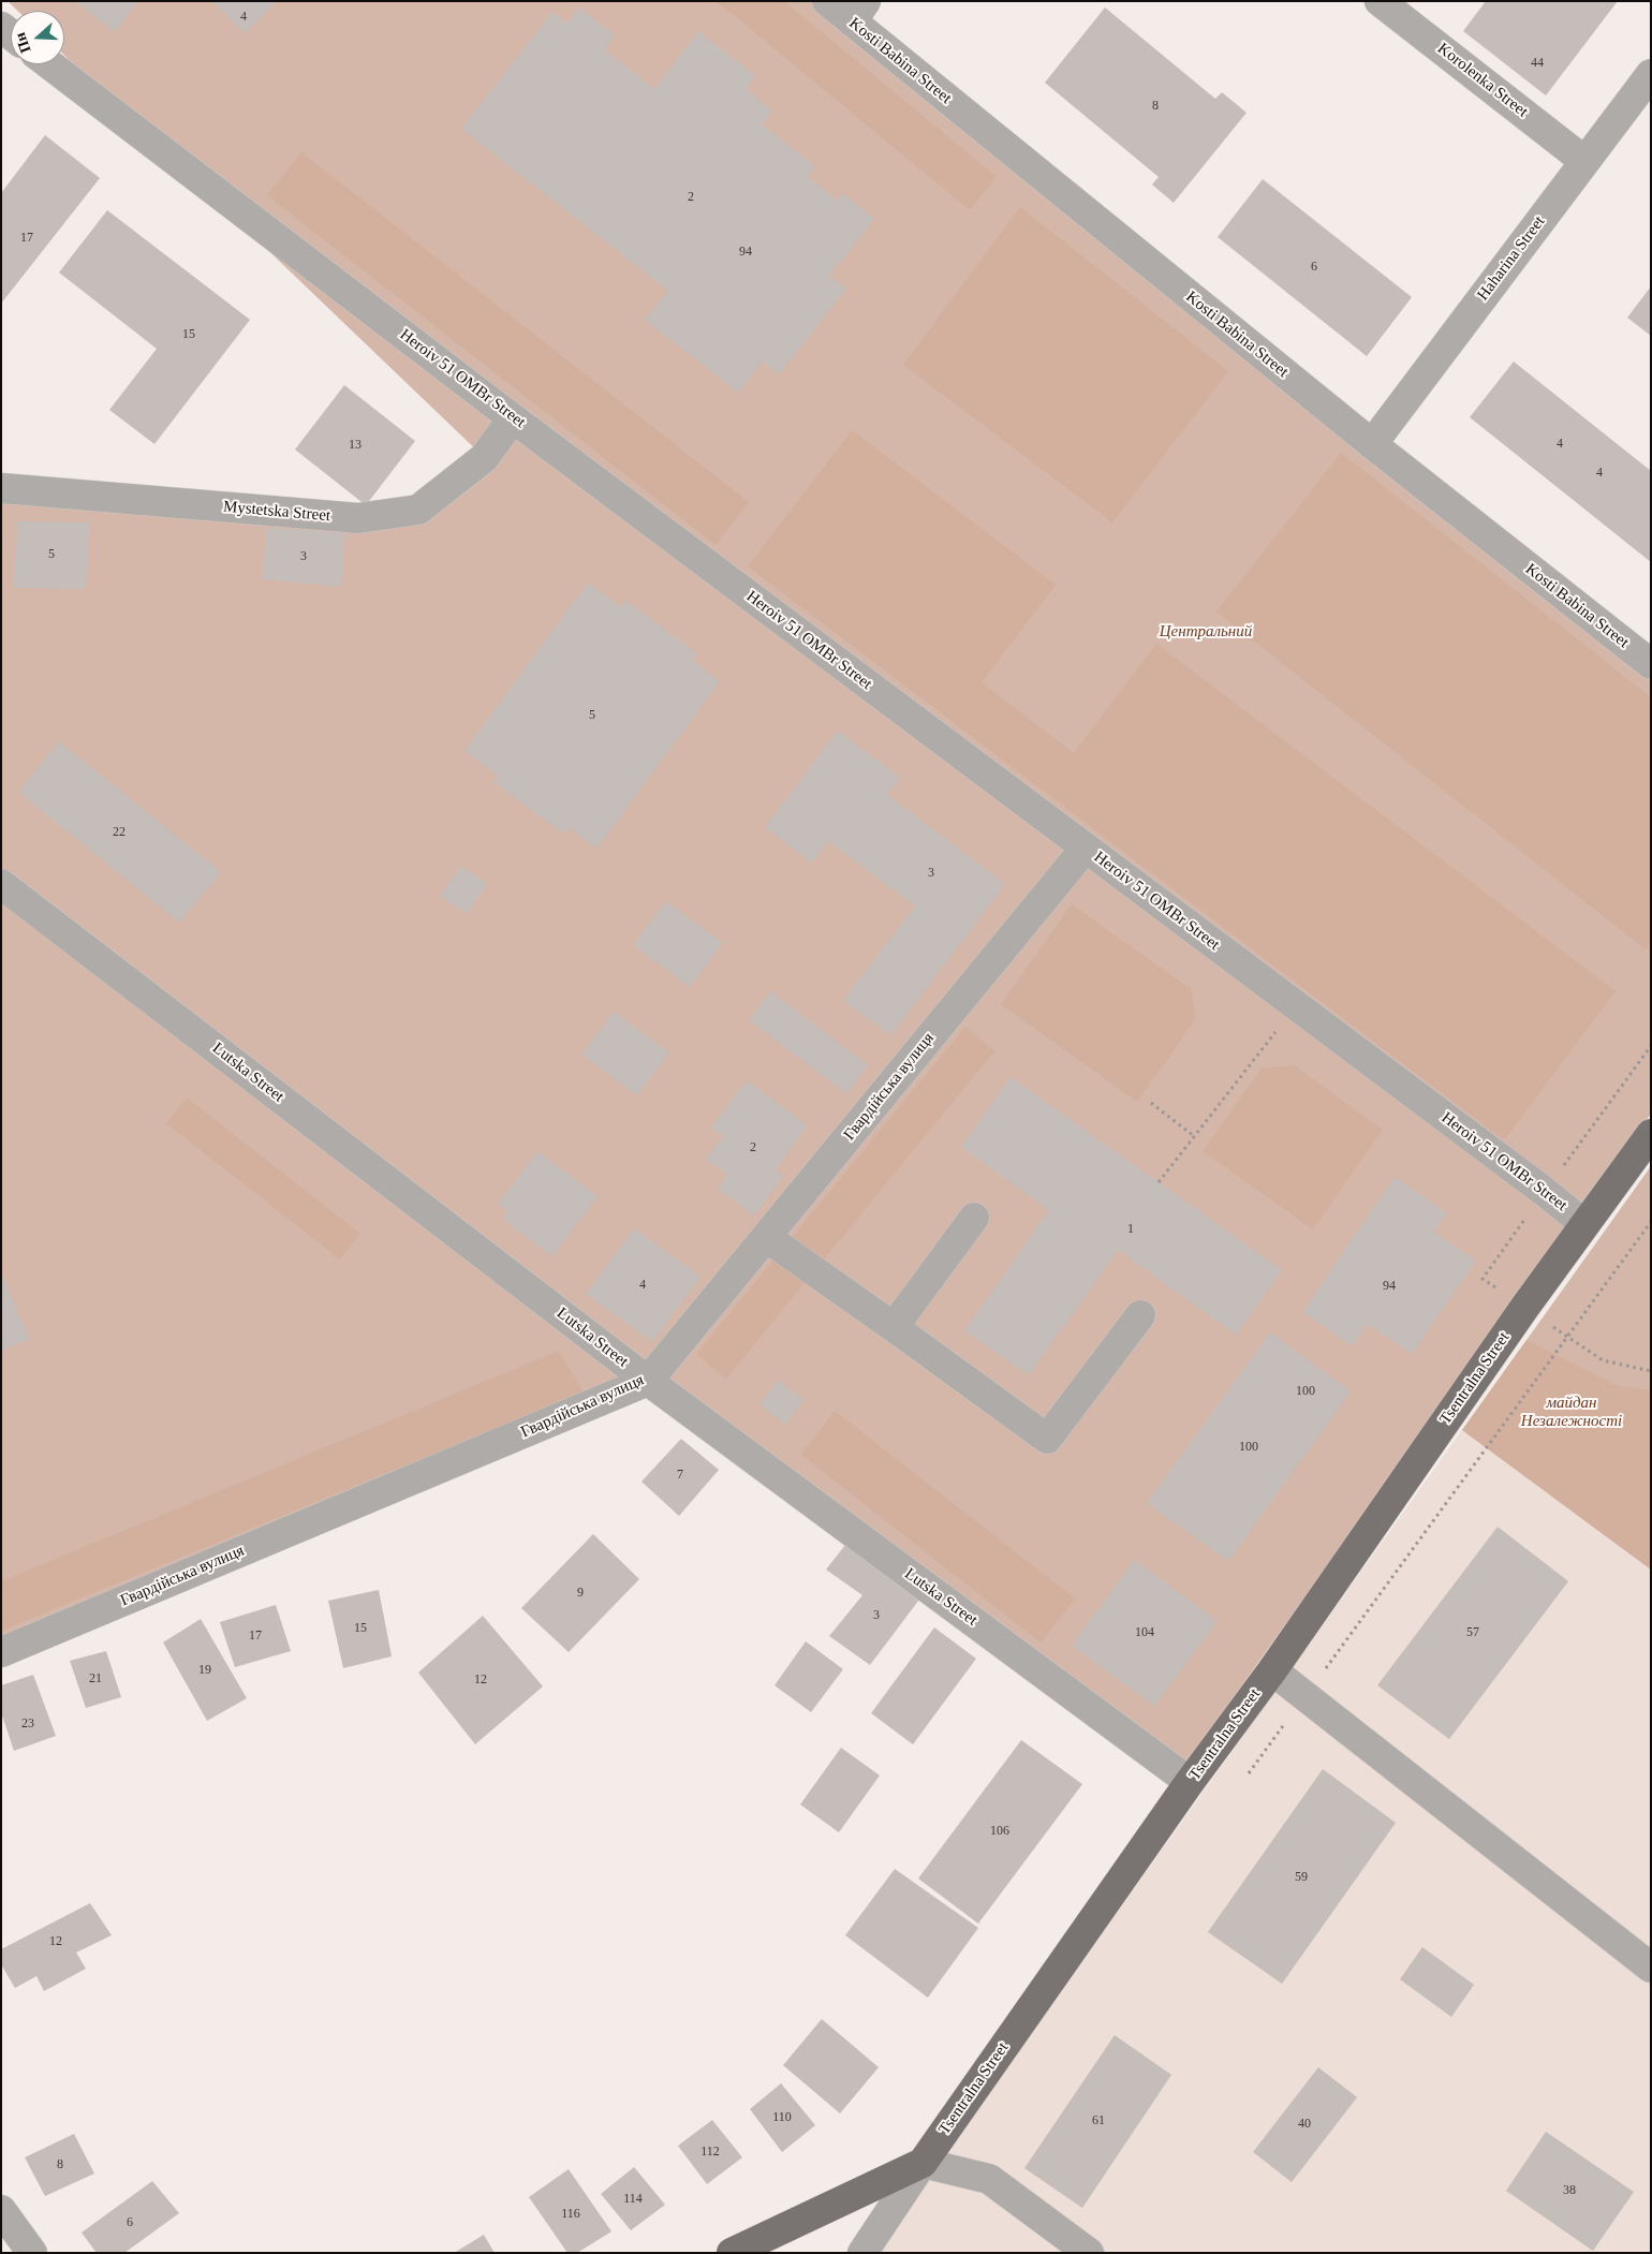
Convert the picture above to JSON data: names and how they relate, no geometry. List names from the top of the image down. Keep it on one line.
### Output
{"streets":{"main road":["Tsentralna Street"],"street":["Kosti Babina Street","Korolenka Street","Haharina Street","Heroiv 51 OMBr Street","Mystetska Street","Lutska Street","Гвардійська вулиця"]},"crossings":[["Kosti Babina Street","Haharina Street"],["Korolenka Street","Haharina Street"],["Heroiv 51 OMBr Street","Mystetska Street"],["Heroiv 51 OMBr Street","Гвардійська вулиця"],["Heroiv 51 OMBr Street","Tsentralna Street"],["Lutska Street","Гвардійська вулиця"],["Lutska Street","Tsentralna Street"]],"parks":["Центральний","майдан Незалежності"],"house_numbers":["4","44","8","2","17","94","6","15","4","13","4","5","3","5","22","3","2","1","4","94","100","100","7","9","3","15","104","57","17","19","21","12","23","106","59","12","110","61","40","112","8","38","114","116","6"],"north":"left"}
